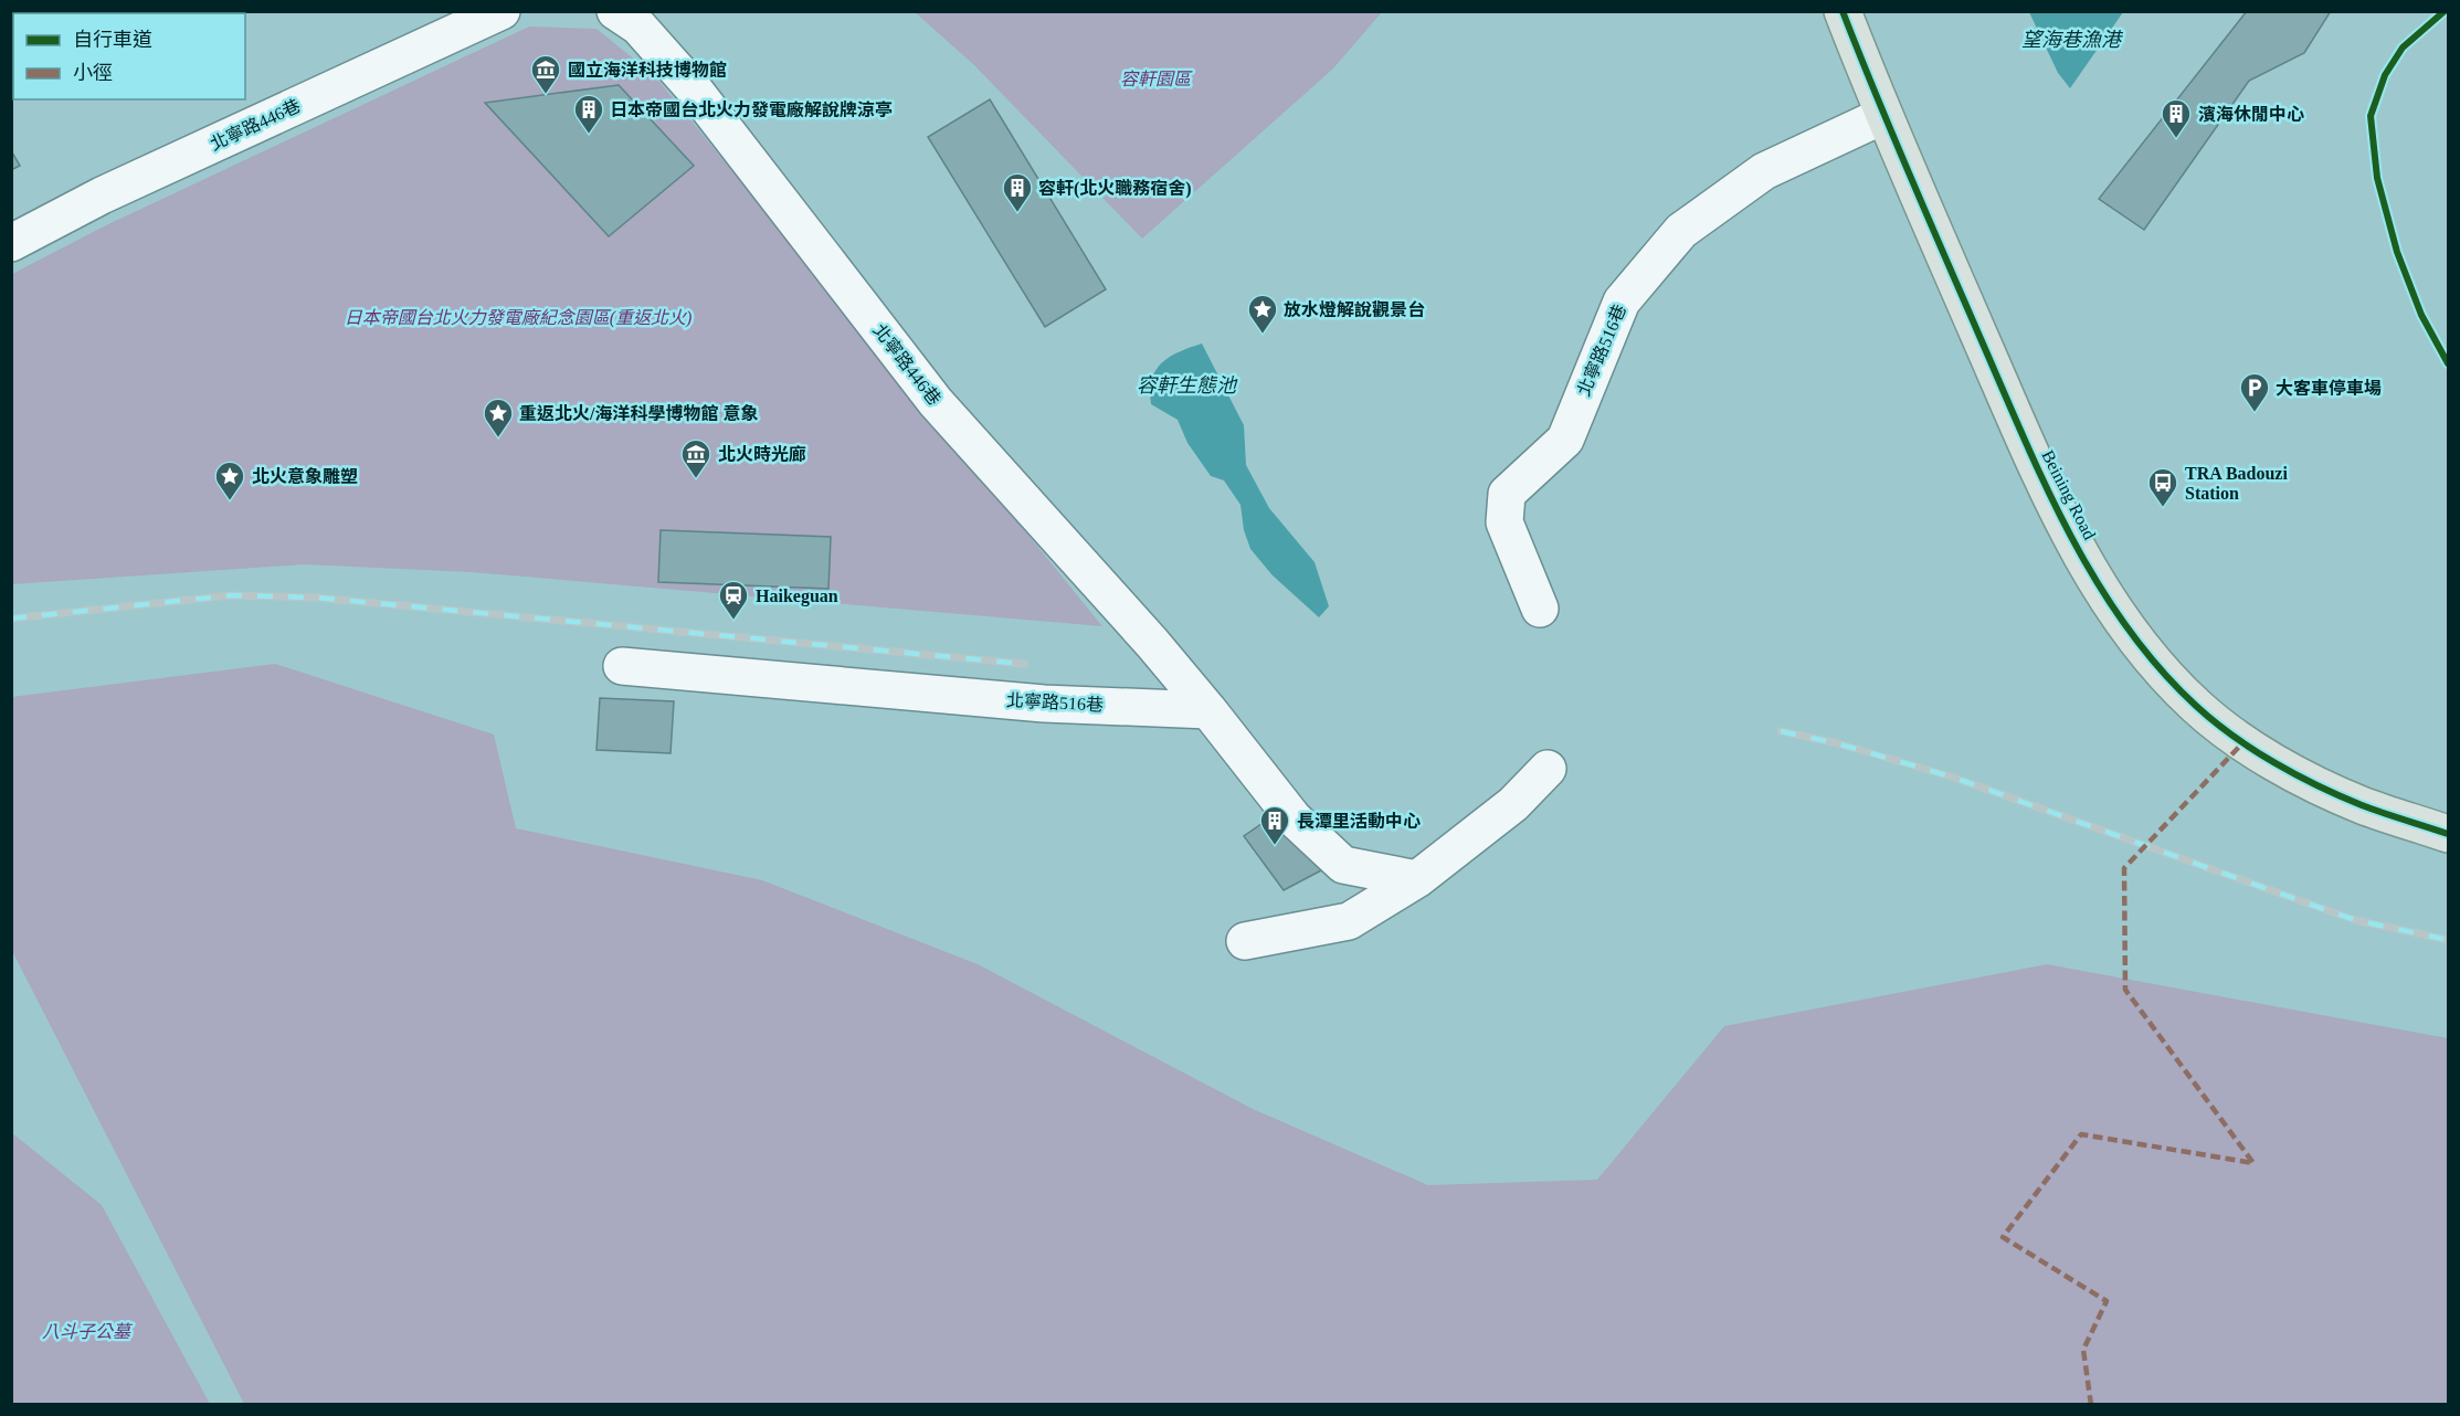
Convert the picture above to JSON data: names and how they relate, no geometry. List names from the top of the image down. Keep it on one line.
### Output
{"streets":{"main road":["Beining Road"],"lane":["北寧路446巷","北寧路516巷"]},"crossings":[["北寧路446巷","北寧路516巷"],["北寧路516巷","Beining Road"]],"water":["望海巷漁港","容軒生態池"],"parks":["容軒園區","日本帝國台北火力發電廠紀念園區(重返北火)","八斗子公墓"],"places":{"museum":["國立海洋科技博物館","北火時光廊"],"building":["日本帝國台北火力發電廠解說牌涼亭","濱海休閒中心","容軒(北火職務宿舍)","長潭里活動中心"],"place":["放水燈解說觀景台","重返北火/海洋科學博物館 意象","北火意象雕塑"],"parking":["大客車停車場"],"bus stop":["TRA Badouzi Station"],"station":["Haikeguan"]},"legend":["自行車道","小徑"]}
